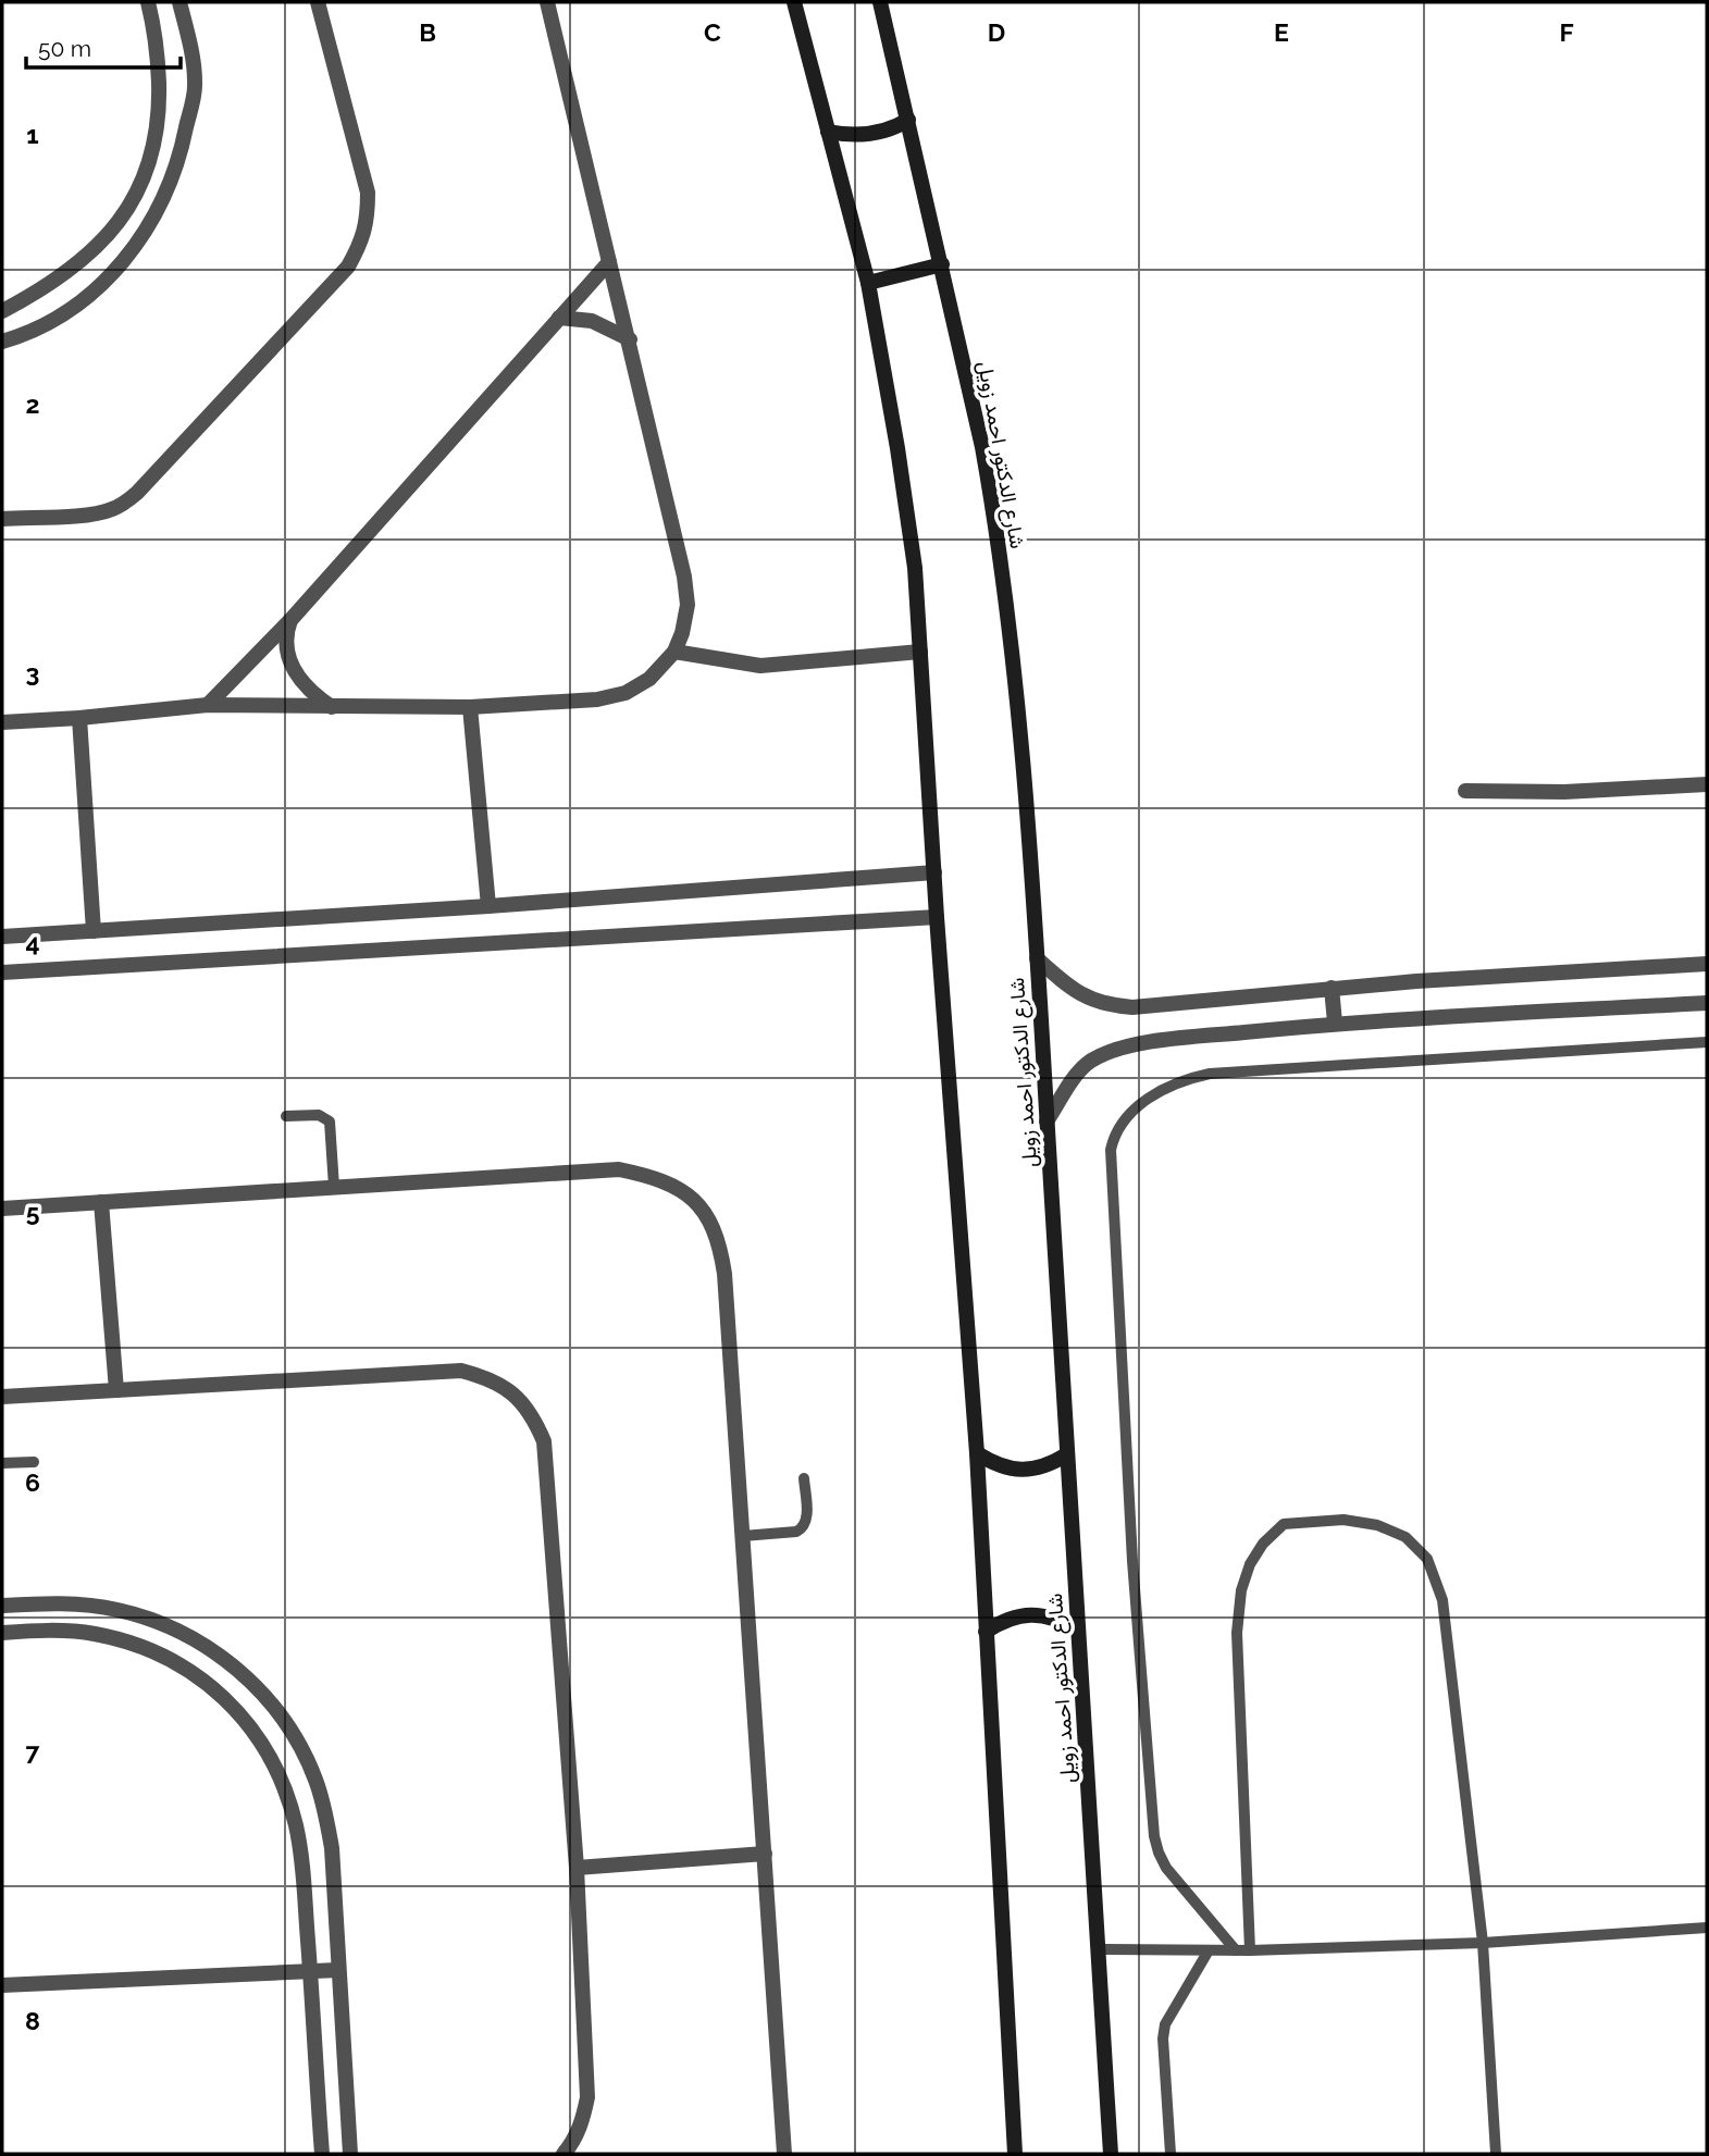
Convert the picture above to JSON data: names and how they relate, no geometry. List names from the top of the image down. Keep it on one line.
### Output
{"streets":{"street":["شارع الدكتور احمد زويل"]},"scale_bar":"50 m","grid":{"columns":["B","C","D","E","F"],"rows":["1","2","3","4","5","6","7","8"]}}
